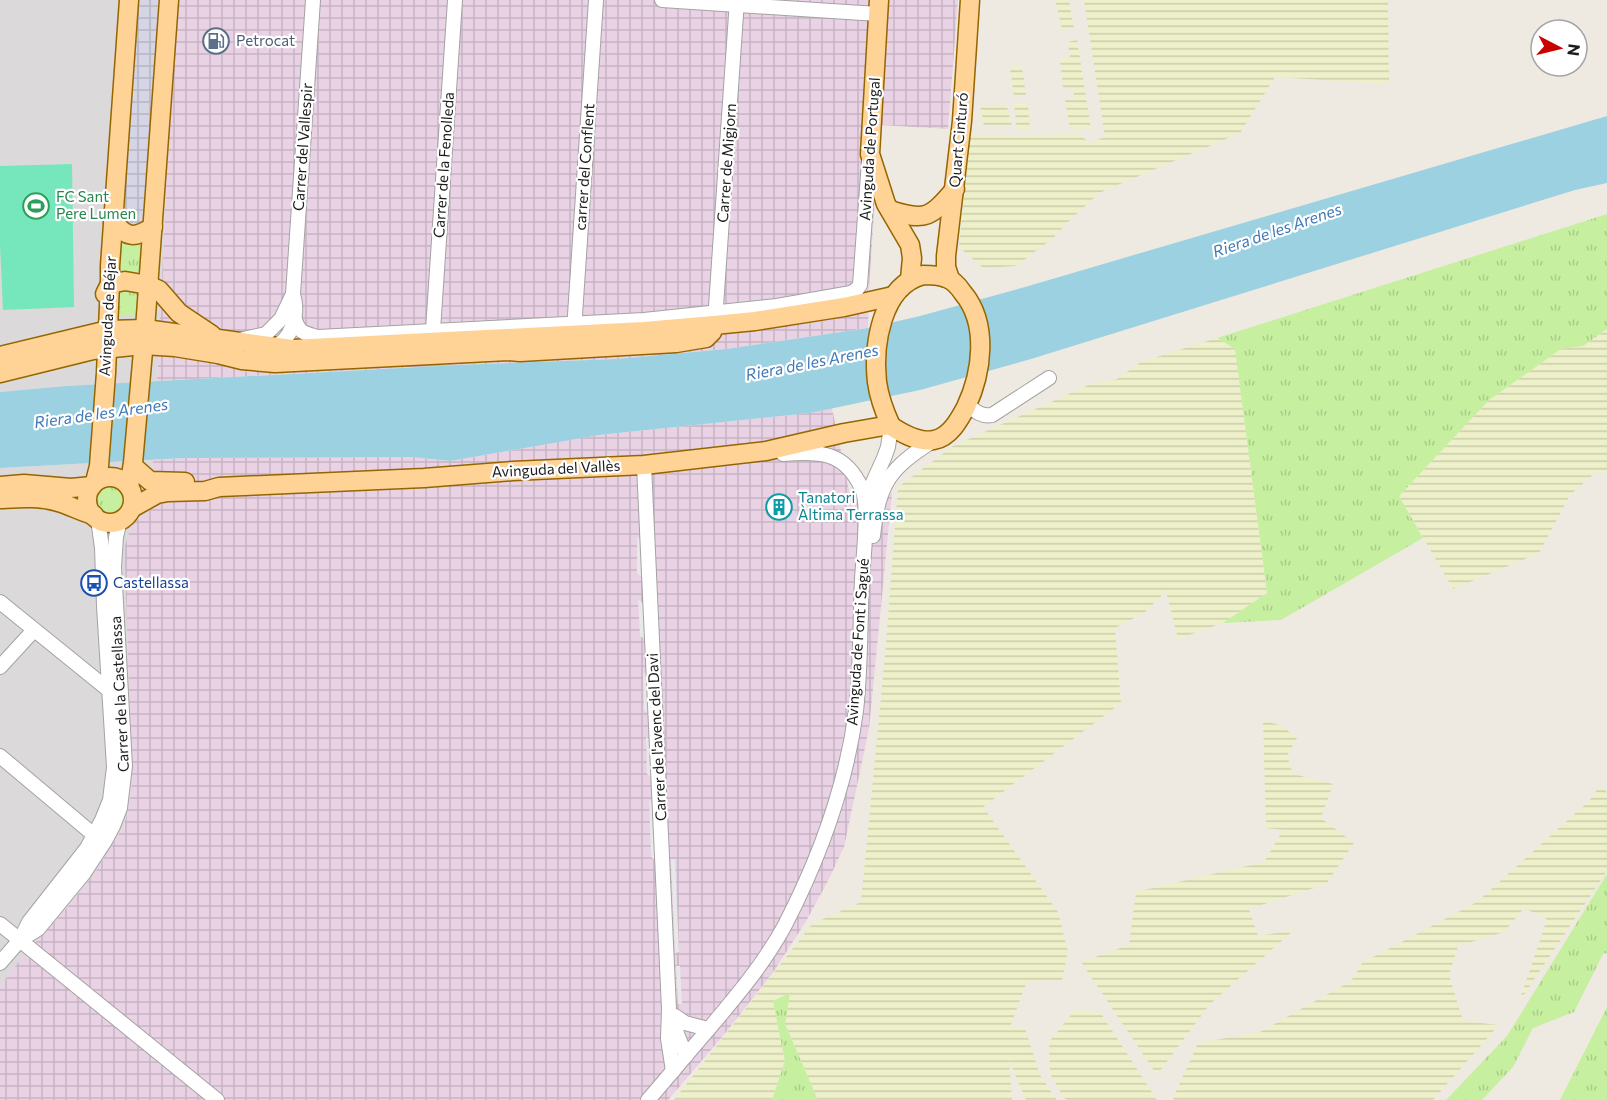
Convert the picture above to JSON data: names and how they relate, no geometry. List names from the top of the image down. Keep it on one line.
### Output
{"streets":{"main road":["Quart Cinturó","Avinguda de Portugal","Avinguda de Béjar","Avinguda del Vallès"],"street":["Carrer del Vallespir","Carrer de Migjorn","Carrer de la Fenolleda","carrer del Conflent","Avinguda de Font i Sagué","Carrer de la Castellassa","Carrer de l'avenc del Davi"]},"crossings":[["Quart Cinturó","Avinguda del Vallès"],["Avinguda de Portugal","Carrer de Migjorn"],["Avinguda de Béjar","Avinguda del Vallès"],["Avinguda de Béjar","Carrer de la Castellassa"],["Avinguda del Vallès","Avinguda de Font i Sagué"],["Avinguda del Vallès","Carrer de la Castellassa"],["Avinguda del Vallès","Carrer de l'avenc del Davi"],["Avinguda de Font i Sagué","Carrer de l'avenc del Davi"]],"water":["Riera de les Arenes"],"places":{"fuel station":["Petrocat"],"sports":["FC Sant Pere Lumen"],"building":["Tanatori Àltima Terrassa"],"bus stop":["Castellassa"]},"north":"right"}
